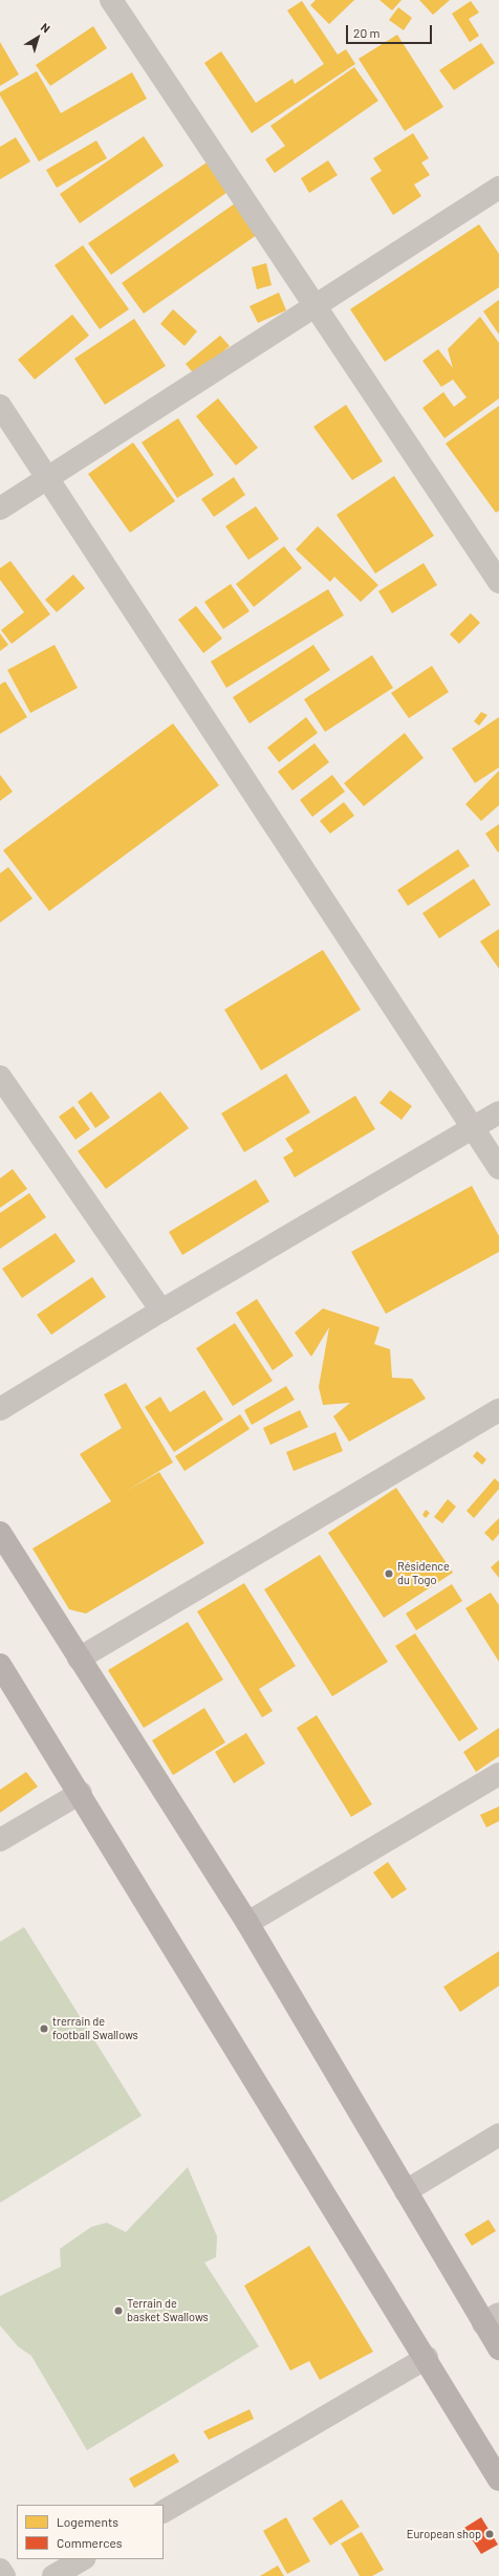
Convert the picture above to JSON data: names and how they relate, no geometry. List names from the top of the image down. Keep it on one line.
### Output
{"places":["Résidence du Togo","trerrain de football Swallows","Terrain de basket Swallows","European shop"],"legend":["Logements","Commerces"],"scale_bar":"20 m","north":"top right"}
